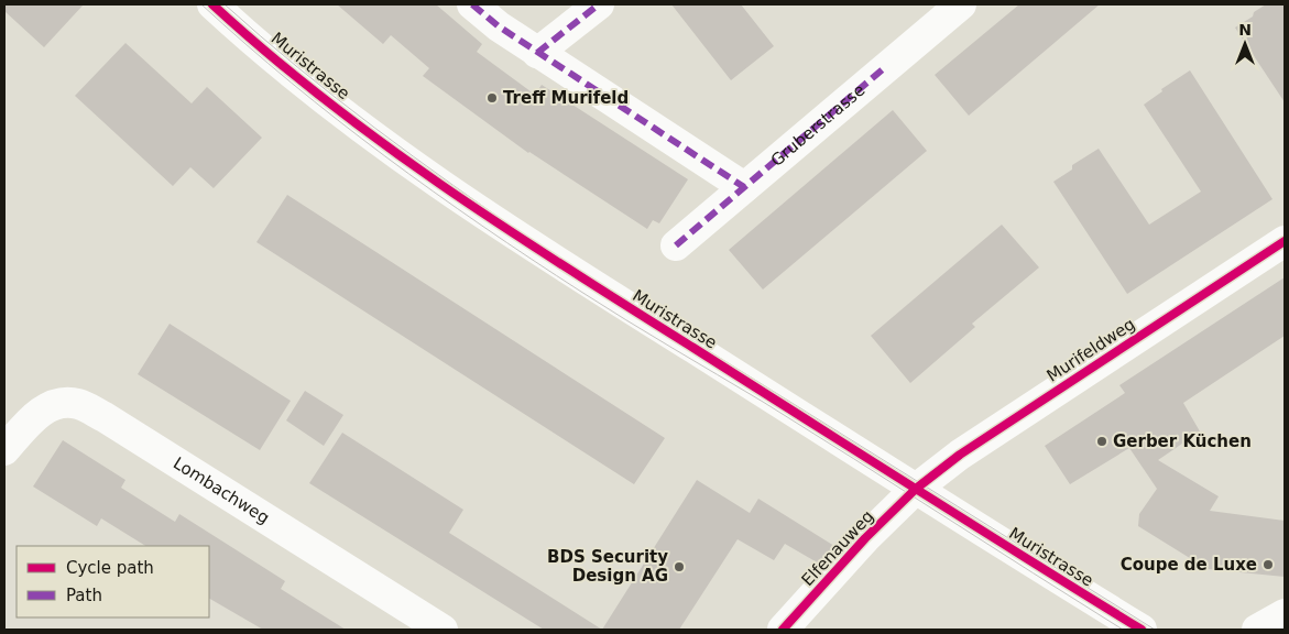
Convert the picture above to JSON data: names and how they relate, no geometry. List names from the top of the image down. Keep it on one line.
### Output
{"streets":{"street":["Muristrasse","Gruberstrasse","Murifeldweg","Lombachweg","Elfenauweg"]},"crossings":[["Muristrasse","Murifeldweg"],["Muristrasse","Elfenauweg"],["Murifeldweg","Elfenauweg"]],"places":["Treff Murifeld","Gerber Küchen","Coupe de Luxe","BDS Security Design AG"],"legend":["Cycle path","Path"],"north":"top"}
